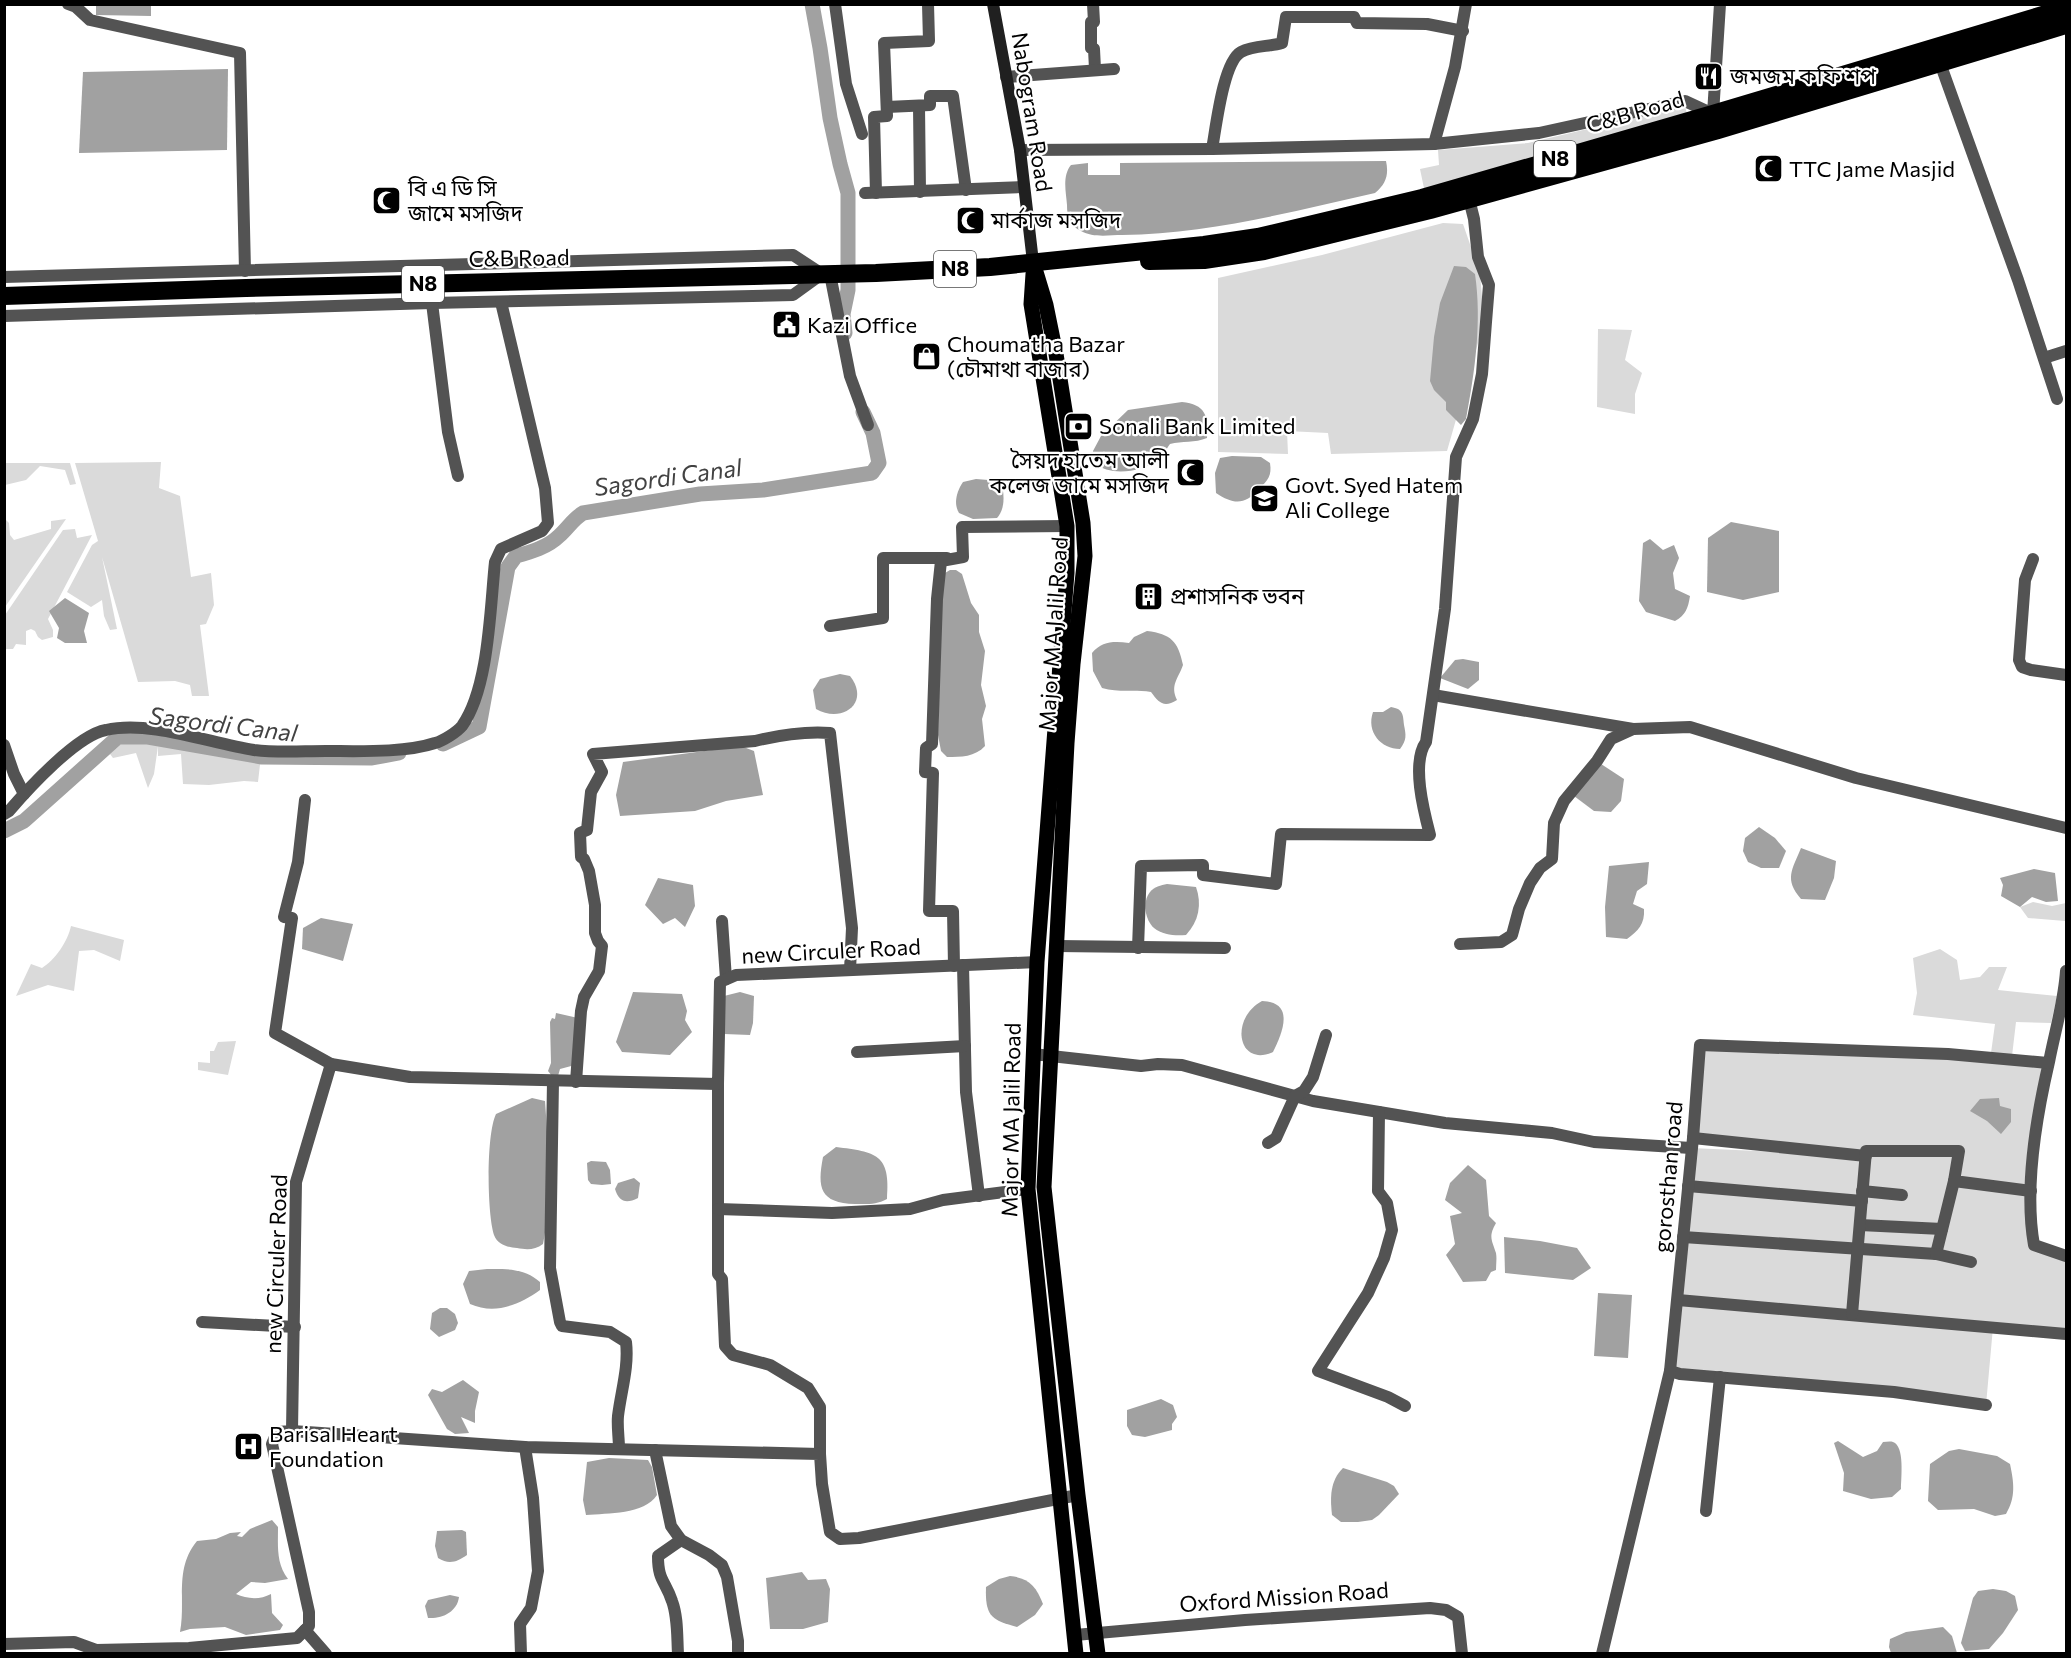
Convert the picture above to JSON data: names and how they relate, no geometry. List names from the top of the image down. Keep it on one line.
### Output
{"streets":{"highway":["C&B Road","N8"],"main road":["Nabogram Road","Major MA Jalil Road"],"street":["new Circuler Road","gorosthan road","Oxford Mission Road"]},"crossings":[["Nabogram Road","C&B Road"],["Nabogram Road","Major MA Jalil Road"],["C&B Road","Major MA Jalil Road"],["Major MA Jalil Road","new Circuler Road"],["Major MA Jalil Road","Oxford Mission Road"]],"water":["Sagordi Canal"],"places":{"restaurant":["জমজম কফি শপ"],"mosque":["TTC Jame Masjid","বি এ ডি সি জামে মসজিদ","মার্কাজ মসজিদ","সৈয়দ হাতেম আলী কলেজ জামে মসজিদ"],"public building":["Kazi Office"],"shop":["Choumatha Bazar (চৌমাথা বাজার)"],"bank":["Sonali Bank Limited"],"school or university":["Govt. Syed Hatem Ali College"],"building":["প্রশাসনিক ভবন"],"hospital":["Barisal Heart Foundation"]}}
